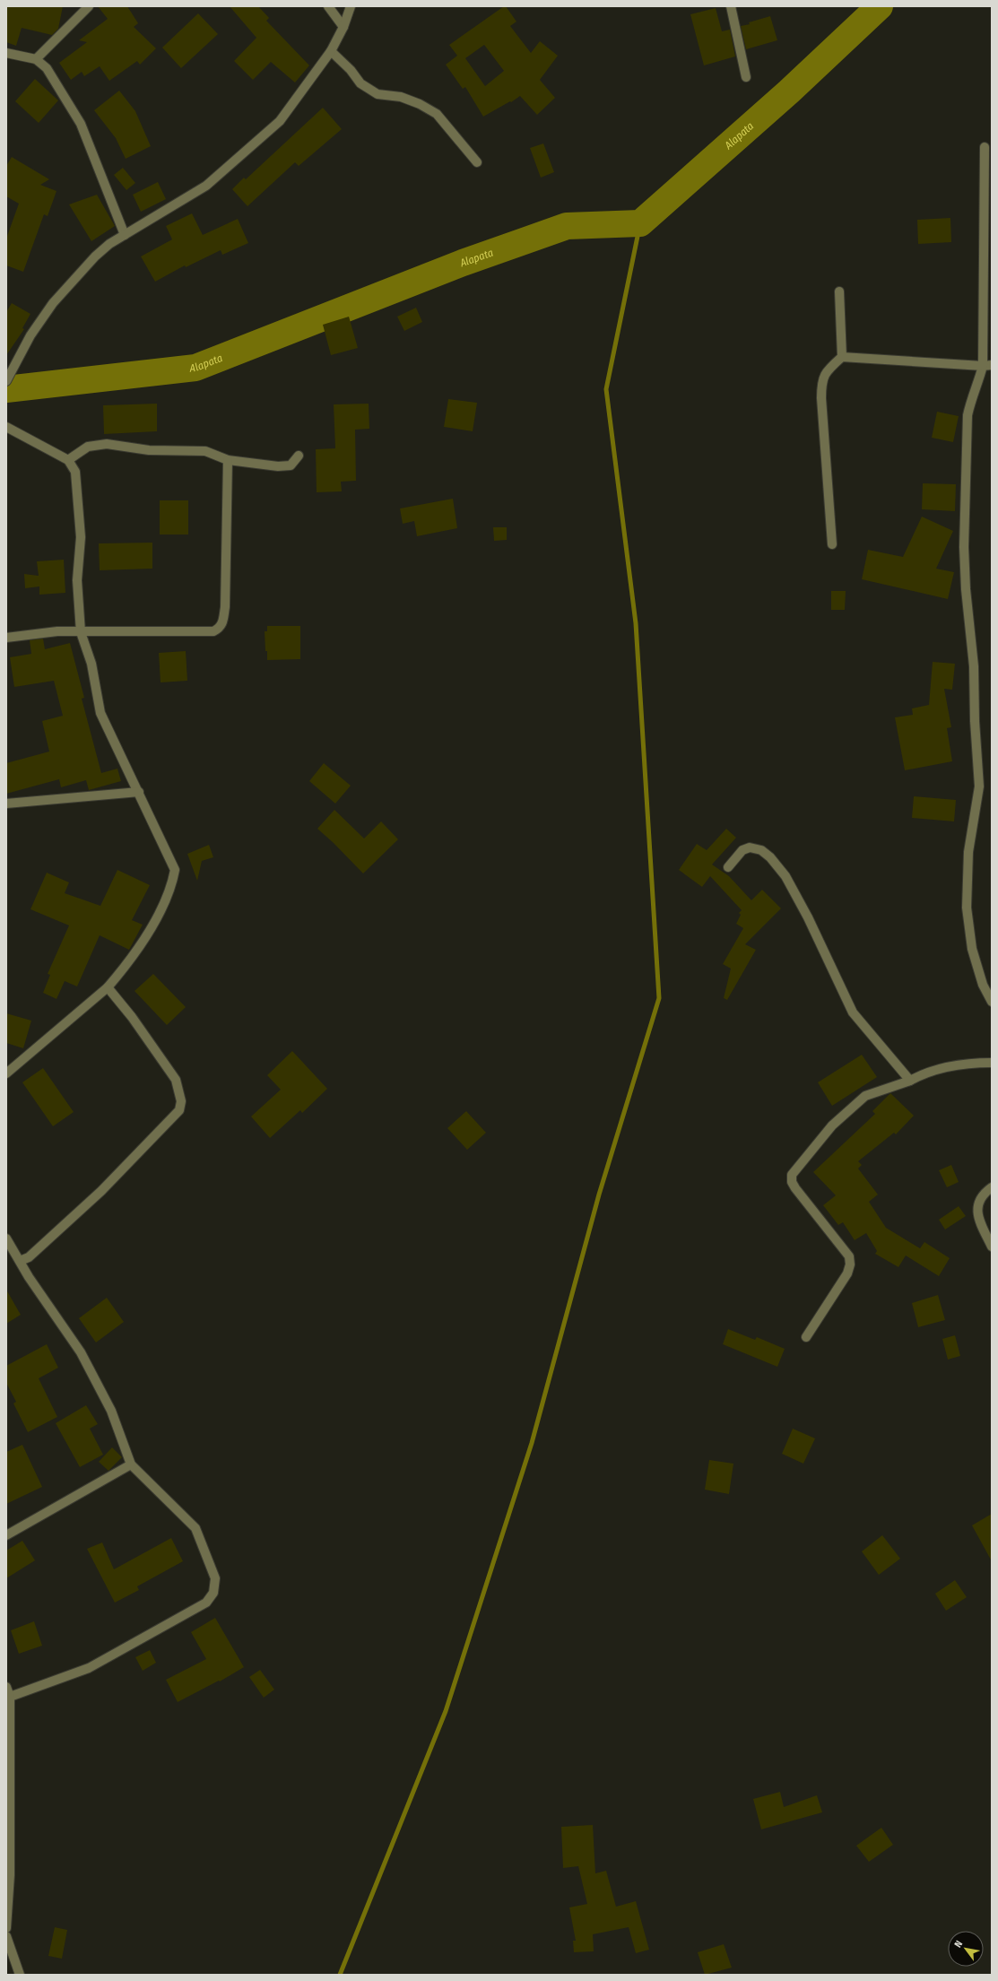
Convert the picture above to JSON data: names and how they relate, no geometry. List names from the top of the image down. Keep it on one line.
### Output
{"water":["Alapata"],"north":"top left"}
